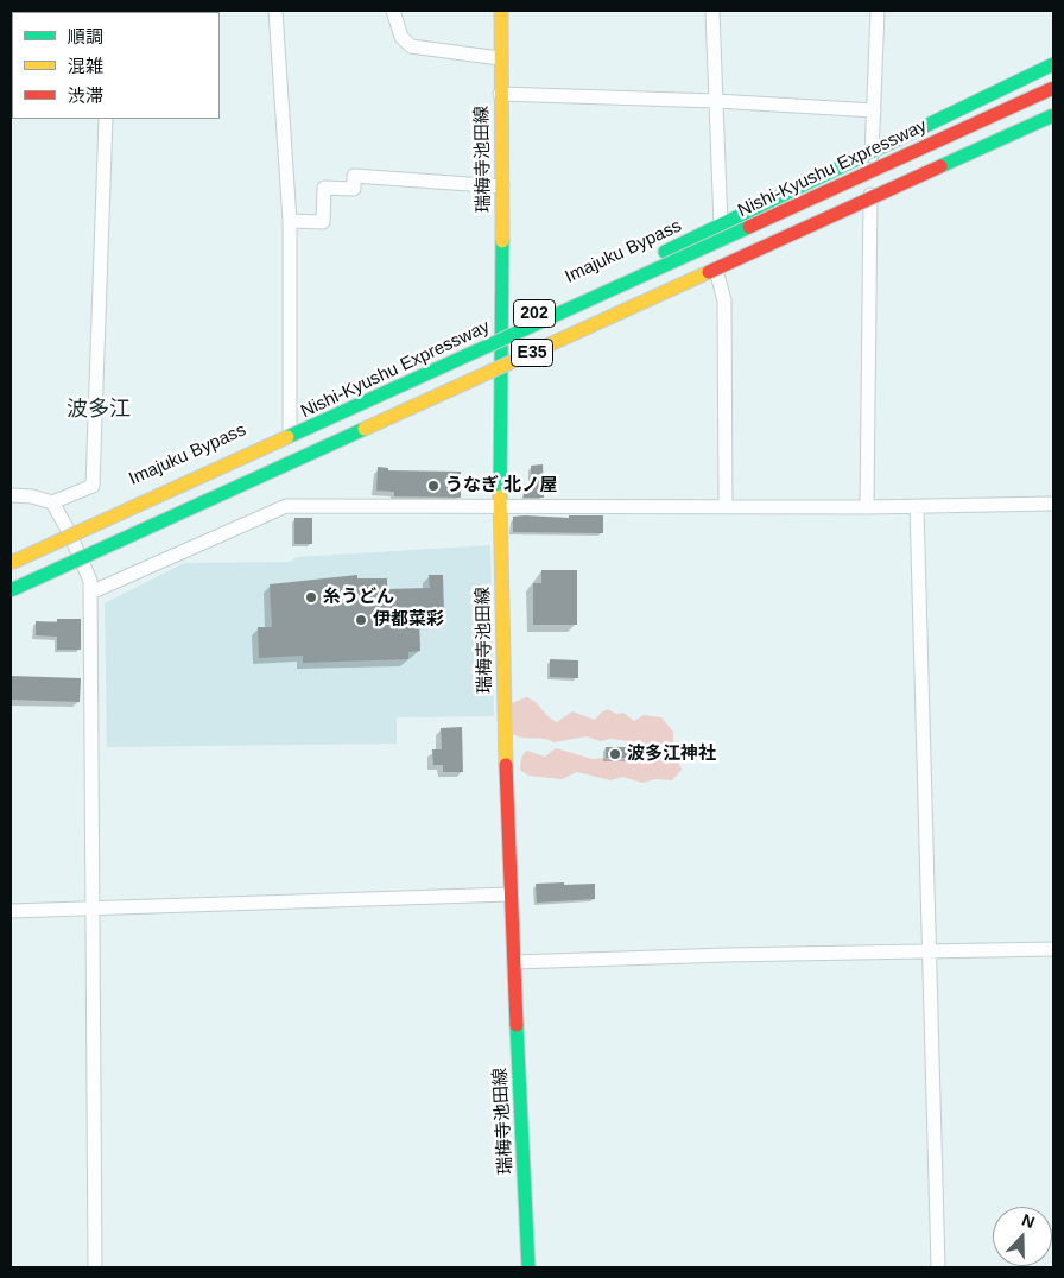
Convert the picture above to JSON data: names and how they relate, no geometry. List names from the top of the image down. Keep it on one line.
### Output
{"streets":{"main road":["瑞梅寺池田線","Nishi-Kyushu Expressway","Imajuku Bypass","202","E35"]},"crossings":[["瑞梅寺池田線","Imajuku Bypass"],["瑞梅寺池田線","202"]],"districts":["波多江"],"places":["うなぎ 北ノ屋","糸うどん","伊都菜彩","波多江神社"],"legend":["順調","混雑","渋滞"],"north":"top"}
